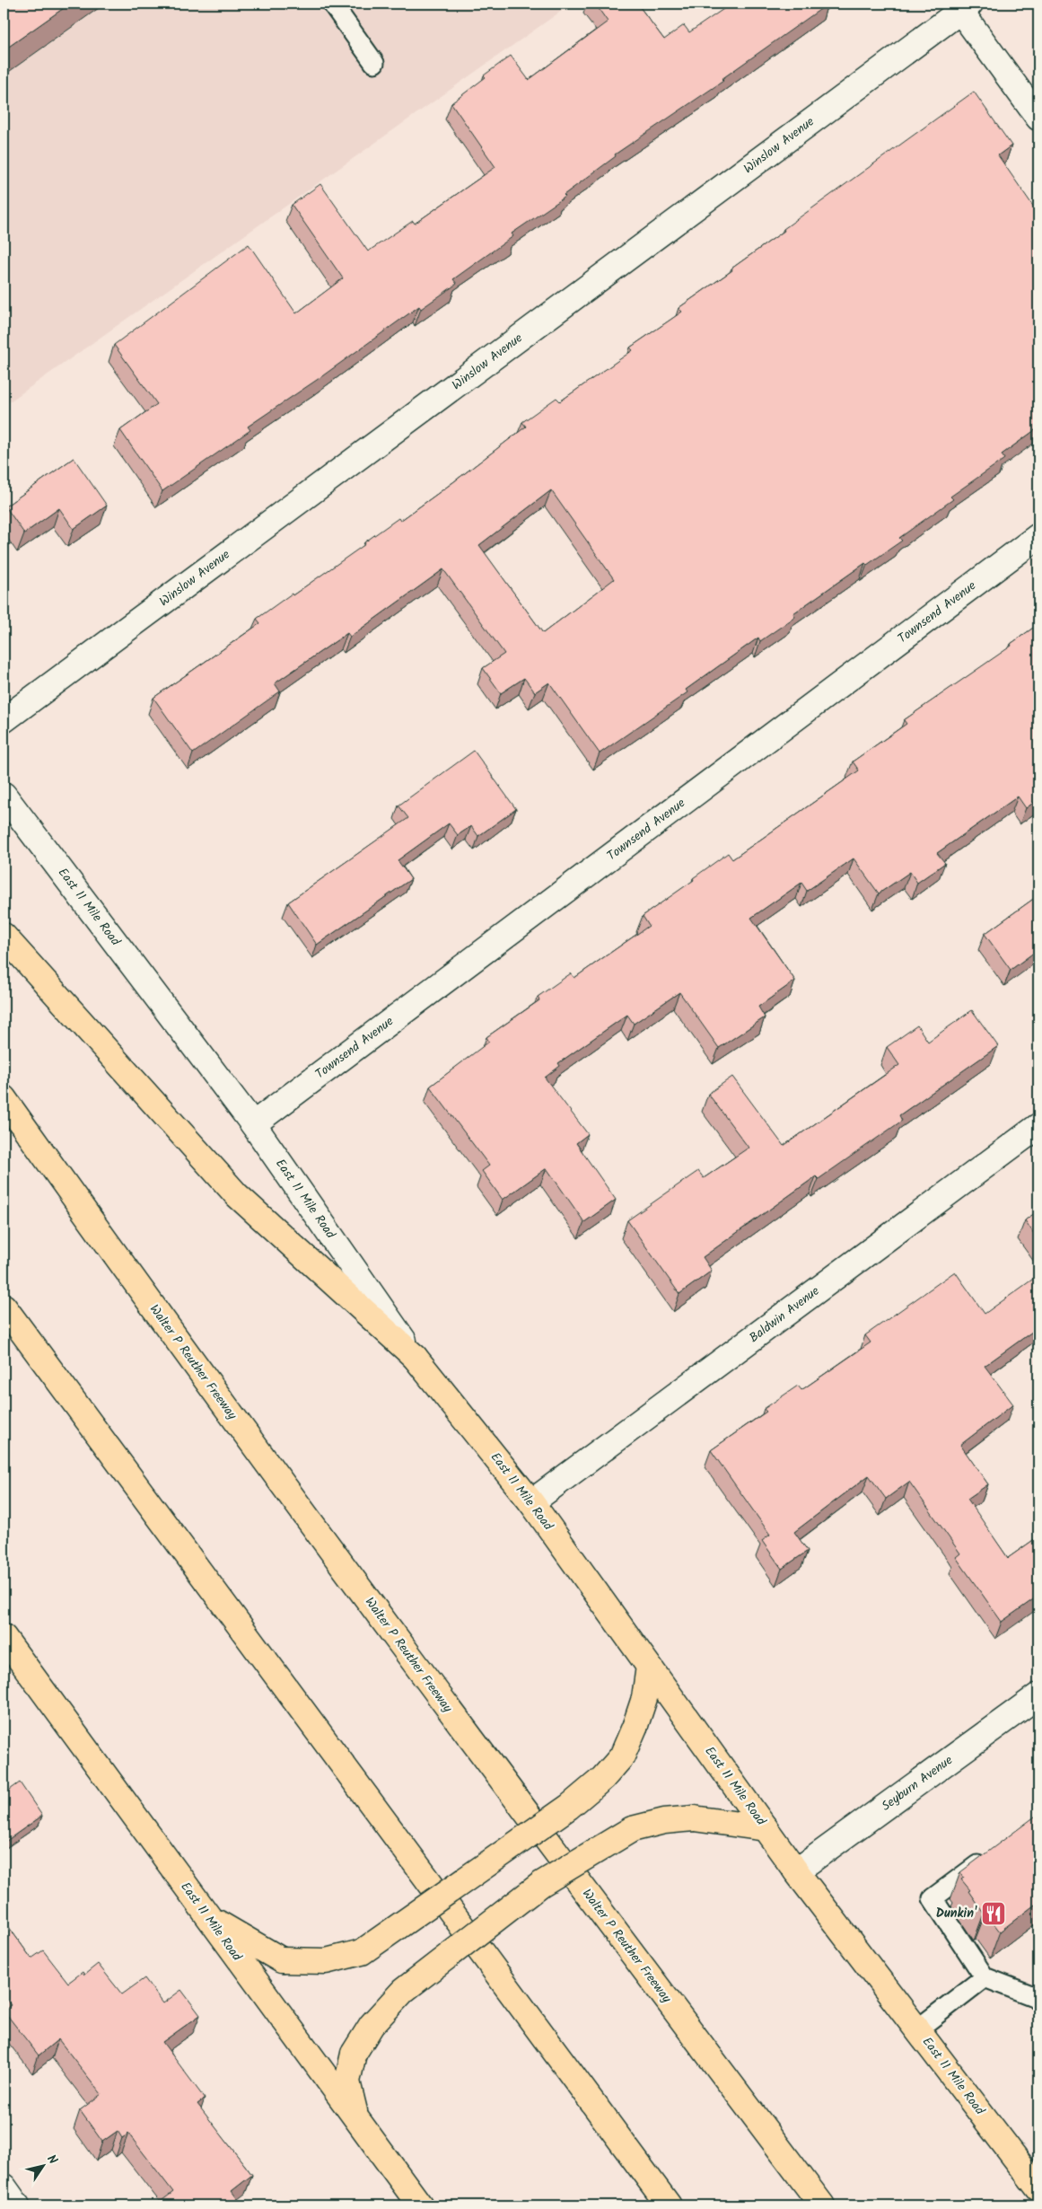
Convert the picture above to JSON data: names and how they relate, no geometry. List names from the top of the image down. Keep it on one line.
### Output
{"streets":{"main road":["East 11 Mile Road","Walter P Reuther Freeway"],"street":["Winslow Avenue","Townsend Avenue","Baldwin Avenue","Seyburn Avenue"]},"crossings":[["Townsend Avenue","East 11 Mile Road"],["East 11 Mile Road","Baldwin Avenue"],["East 11 Mile Road","Seyburn Avenue"]],"places":{"restaurant":["Dunkin'"]},"north":"top right"}
